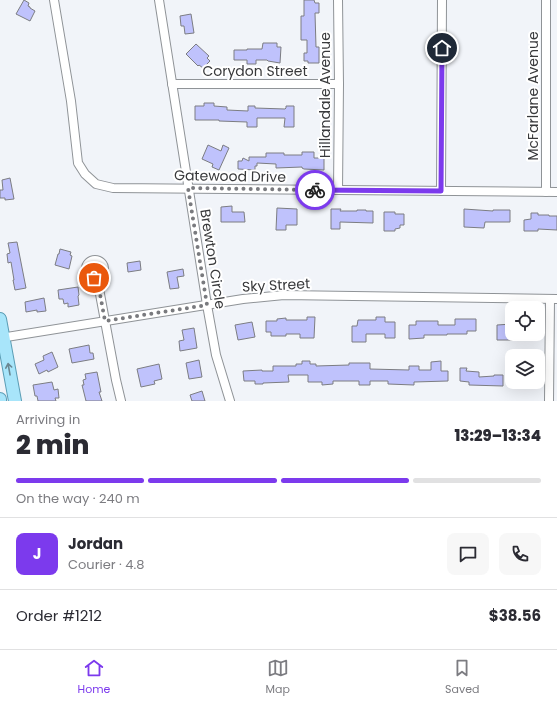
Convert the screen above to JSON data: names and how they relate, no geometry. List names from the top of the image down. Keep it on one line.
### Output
{"streets":{"street":["Corydon Street","Hillandale Avenue","McFarlane Avenue","Gatewood Drive","Brewton Circle","Sky Street"]},"crossings":[["Corydon Street","Hillandale Avenue"],["Corydon Street","Brewton Circle"],["Hillandale Avenue","Gatewood Drive"],["McFarlane Avenue","Gatewood Drive"],["Gatewood Drive","Brewton Circle"],["Brewton Circle","Sky Street"]],"page":{"heading":["2 min","Arriving in","13:29–13:34"],"panel":["Jordan","Courier · 4.8","Order #1212","$38.56"],"bar":"On the way · 240 m","round":"J","tabs":["Home","Map","Saved"]}}
